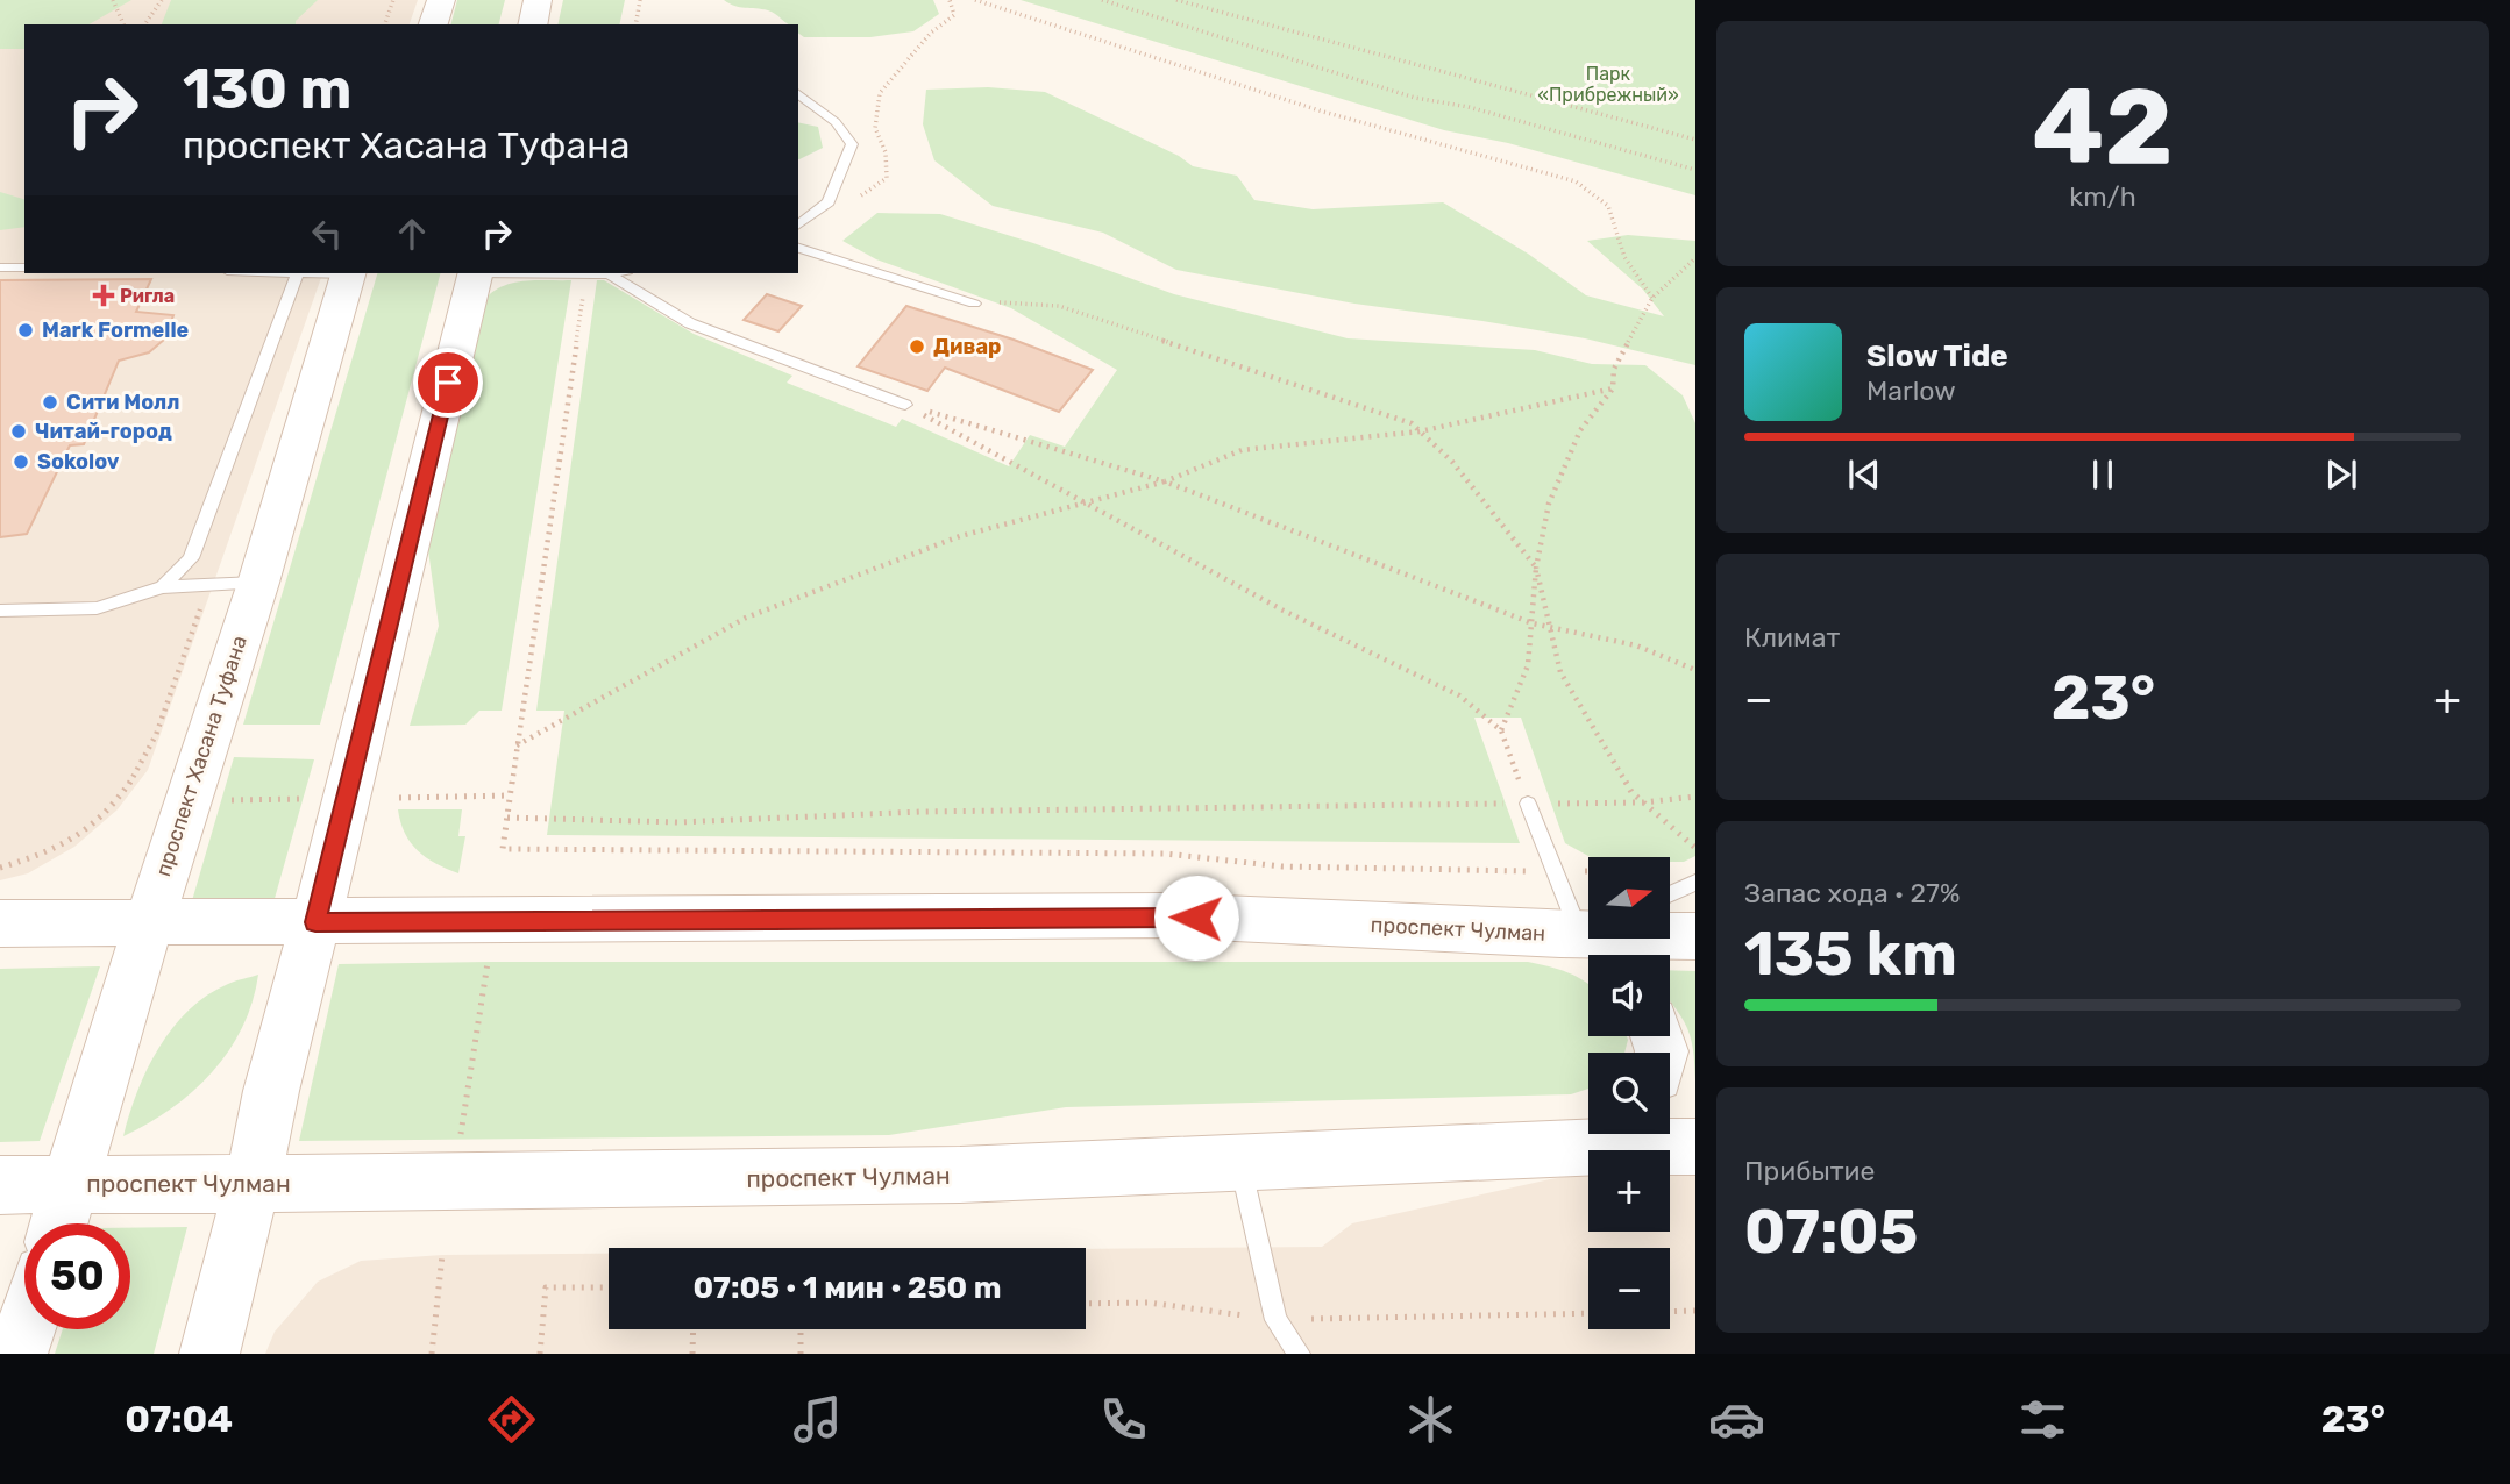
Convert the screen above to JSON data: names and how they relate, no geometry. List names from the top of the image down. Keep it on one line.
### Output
{"streets":{"main road":["проспект Хасана Туфана","проспект Чулман"]},"crossings":[["проспект Хасана Туфана","проспект Чулман"]],"parks":["Парк «Прибрежный»"],"places":{"health":["Ригла"],"other":["Mark Formelle","Дивар","Сити Молл","Читай-город","Sokolov"]},"north":"right","page":{"tile":[["42","km/h"],"Климат",["Запас хода · 27%","135 km"],["Прибытие","07:05"]],"turn":["130 m","проспект Хасана Туфана"],"song":["Slow Tide","Marlow"],"heat":["−","23°","+"],"map_buttons":["+","−"],"limit":"50","trip":"07:05 · 1 мин · 250 m","tabs":["07:04","23°"]}}
